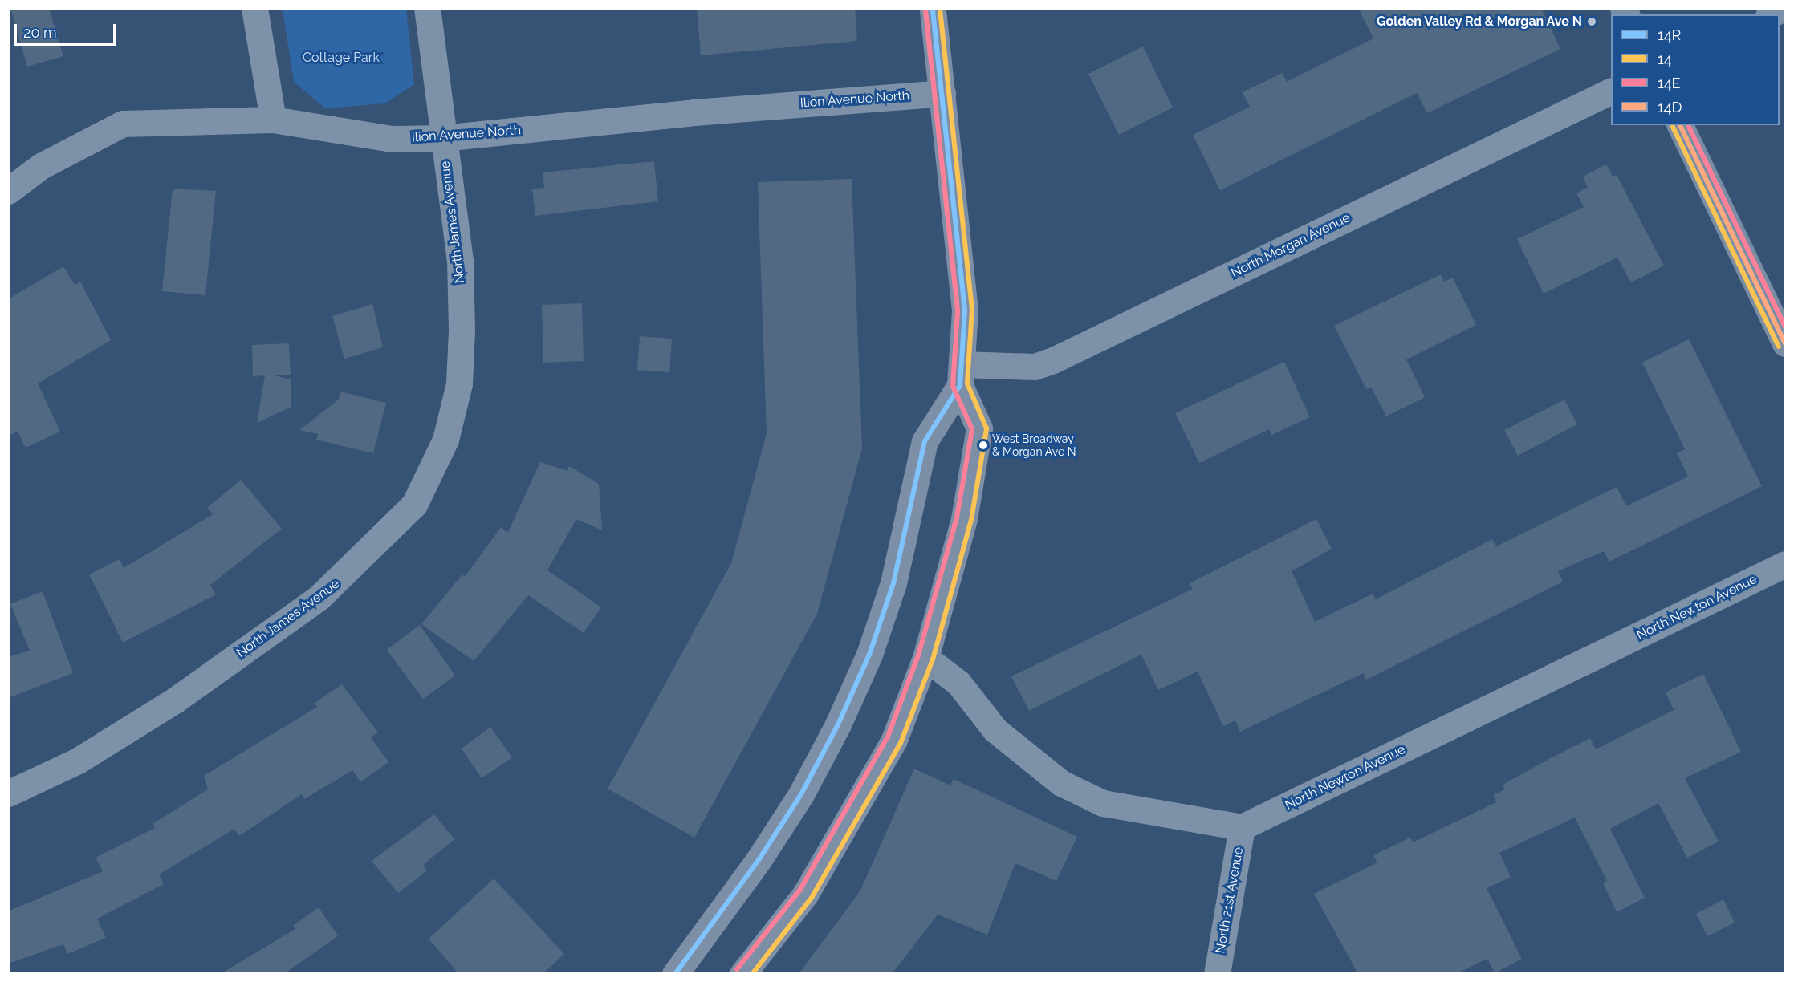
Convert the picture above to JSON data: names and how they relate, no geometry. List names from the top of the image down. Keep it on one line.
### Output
{"streets":{"street":["Ilion Avenue North","North James Avenue","North Morgan Avenue","North Newton Avenue","North 21st Avenue"]},"crossings":[["Ilion Avenue North","North James Avenue"],["North Newton Avenue","North 21st Avenue"]],"parks":["Cottage Park"],"places":["Golden Valley Rd & Morgan Ave N","West Broadway & Morgan Ave N"],"lines":["transit line 14R","transit line 14","transit line 14E","transit line 14D"],"legend":["14R","14","14E","14D"],"scale_bar":"20 m"}
